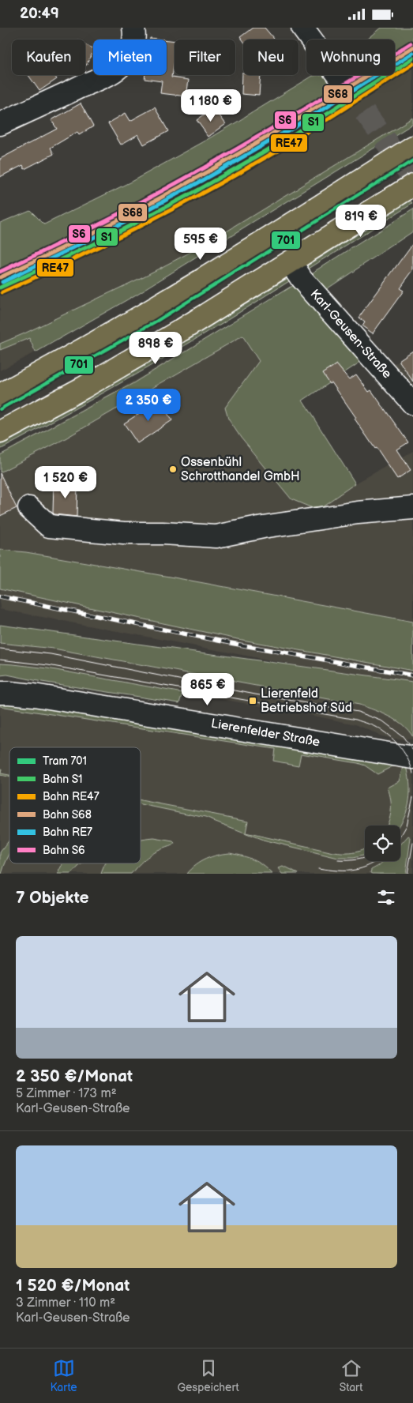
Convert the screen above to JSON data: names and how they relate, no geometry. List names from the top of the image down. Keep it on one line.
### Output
{"streets":{"street":["Karl-Geusen-Straße","Lierenfelder Straße"]},"places":{"other":["Ossenbühl Schrotthandel GmbH"],"transit":["Lierenfeld Betriebshof Süd"]},"lines":["rail line S6","rail line S68","rail line RE7","rail line S1","rail line RE47","tram line 701"],"legend":["Tram 701","Bahn S1","Bahn RE47","Bahn S68","Bahn RE7","Bahn S6"],"page":{"status":"20:49","chip":["Kaufen","Mieten","Filter","Neu","Wohnung"],"price":["1 180 €","819 €","595 €","898 €","2 350 €","1 520 €","865 €"],"heading":"7 Objekte","list":[{"name":"2 350 €/Monat","note":"5 Zimmer · 173 m² · Karl-Geusen-Straße"},{"name":"1 520 €/Monat","note":"3 Zimmer · 110 m² · Karl-Geusen-Straße"}],"tabs":["Karte","Gespeichert","Start"]}}
